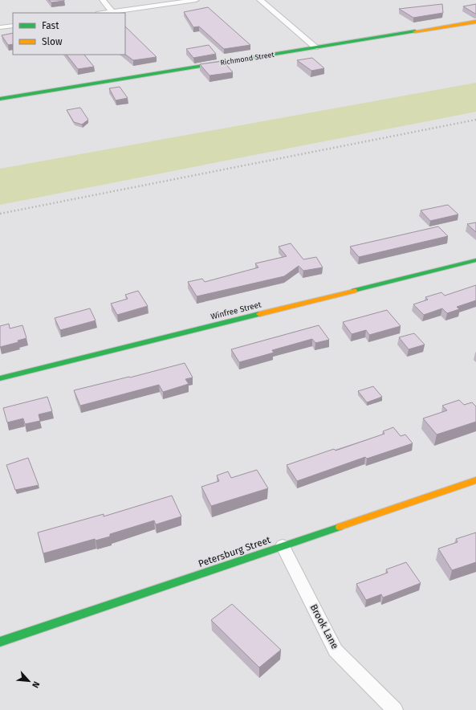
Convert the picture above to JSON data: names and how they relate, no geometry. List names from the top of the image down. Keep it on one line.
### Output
{"streets":{"street":["Richmond Street","Winfree Street","Petersburg Street","Brook Lane"]},"crossings":[["Petersburg Street","Brook Lane"]],"legend":["Fast","Slow"],"north":"bottom right"}
